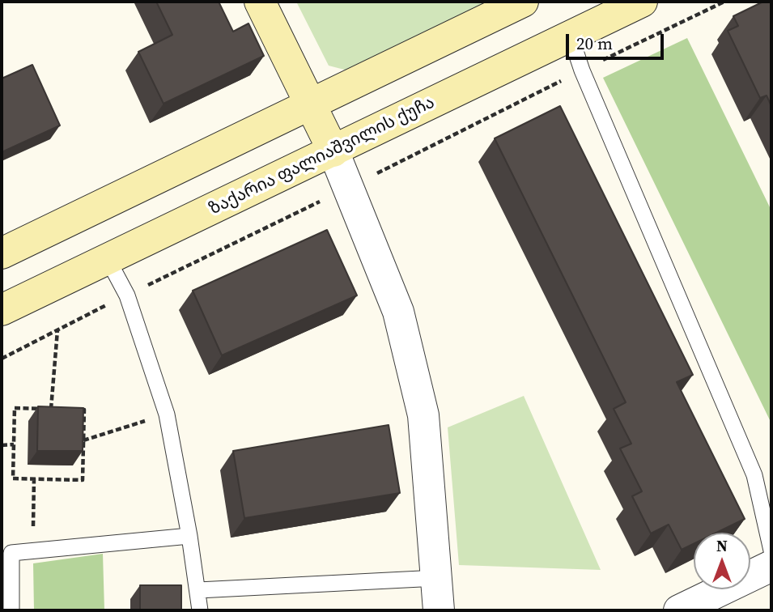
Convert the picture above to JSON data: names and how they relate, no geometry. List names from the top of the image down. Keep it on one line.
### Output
{"streets":{"main road":["ზაქარია ფალიაშვილის ქუჩა"]},"scale_bar":"20 m","north":"top"}
